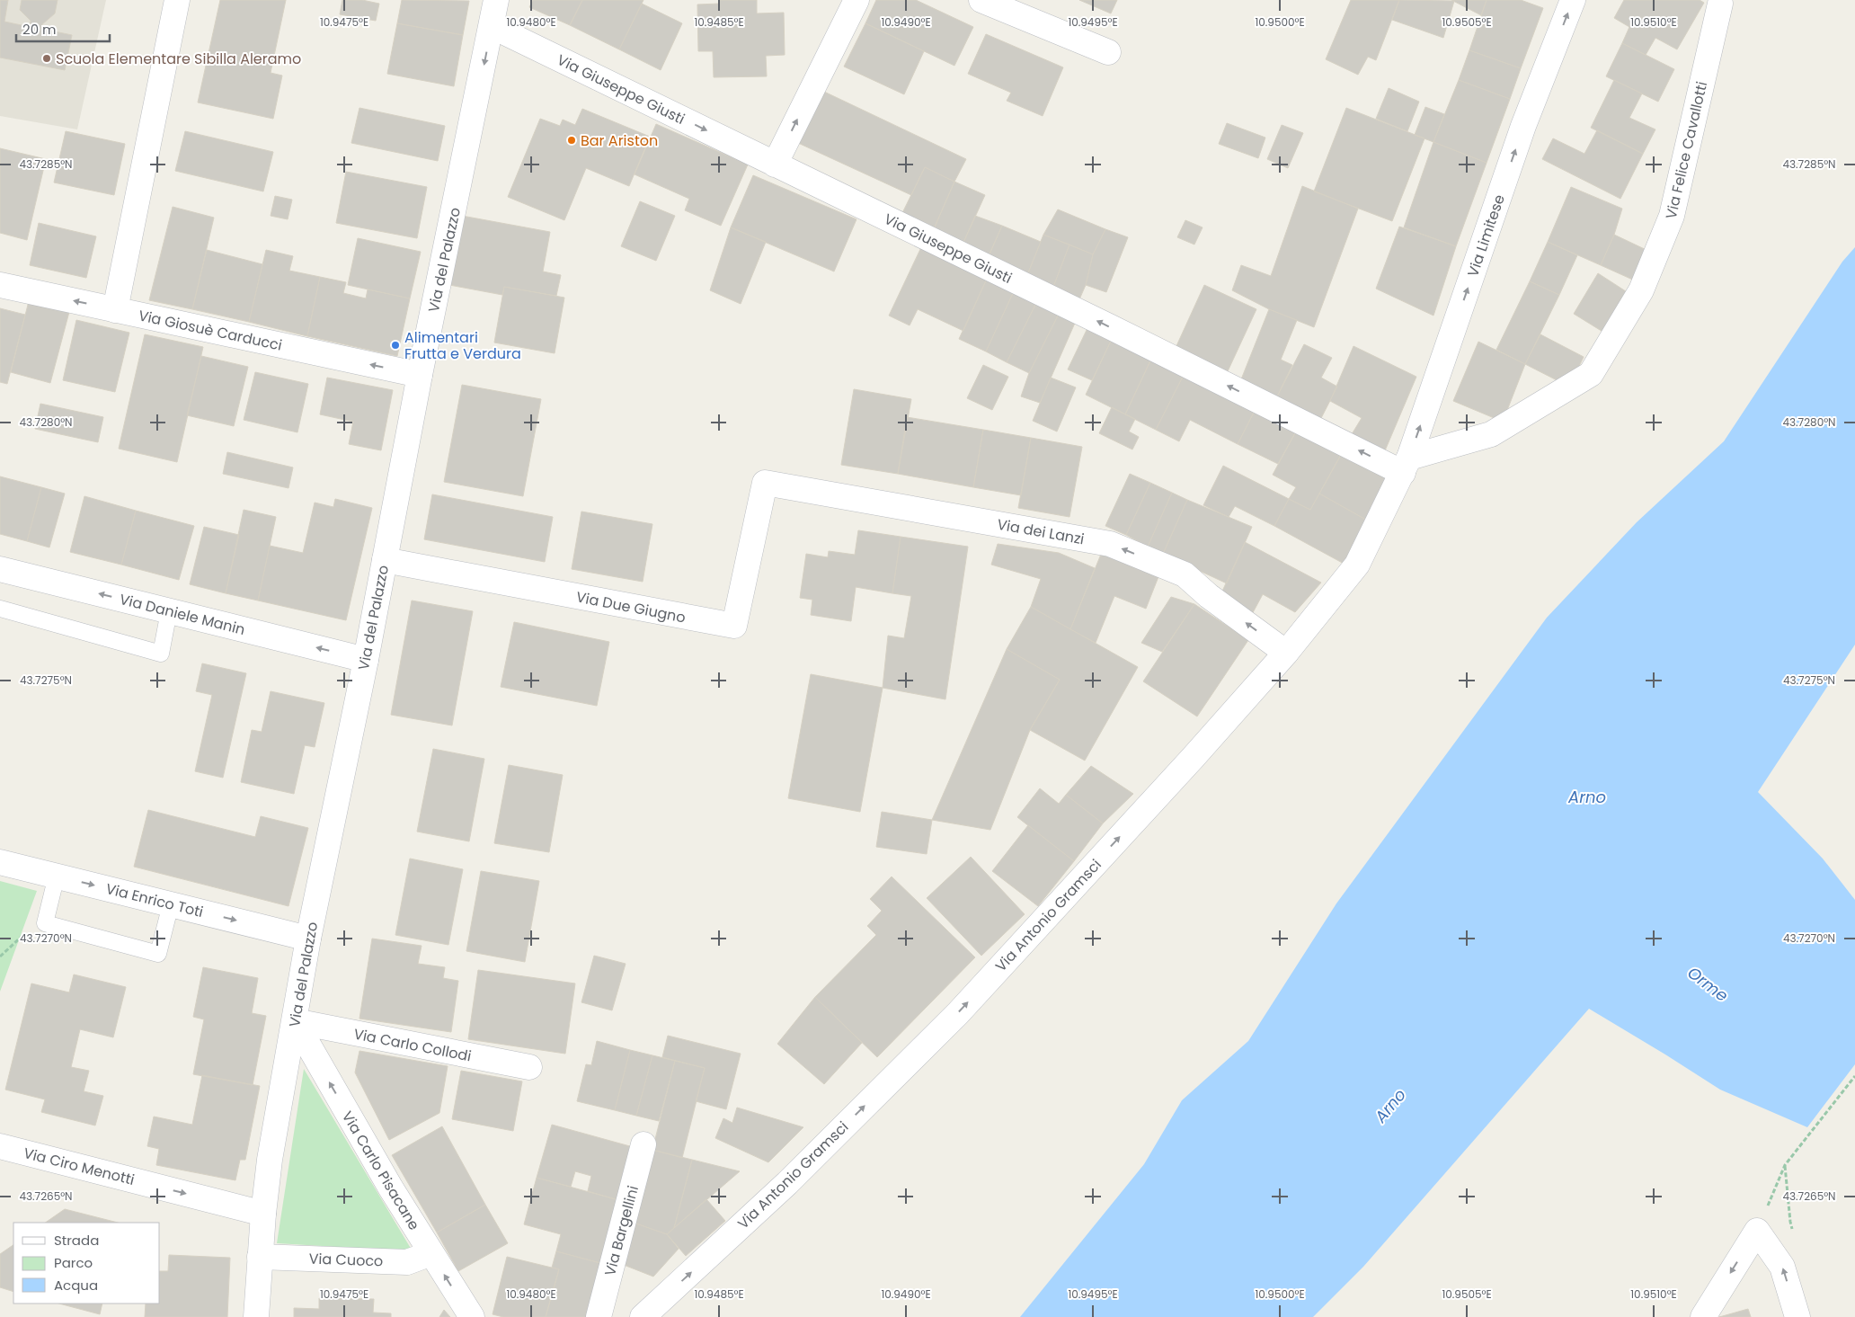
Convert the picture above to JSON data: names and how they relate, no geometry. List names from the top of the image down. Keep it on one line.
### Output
{"streets":{"street":["Via Giuseppe Giusti","Via Felice Cavallotti","Via Limitese","Via del Palazzo","Via Giosuè Carducci","Via dei Lanzi","Via Due Giugno","Via Daniele Manin","Via Enrico Toti","Via Antonio Gramsci","Via Carlo Collodi","Via Ciro Menotti","Via Carlo Pisacane","Via Bargellini","Via Cuoco"]},"crossings":[["Via Giuseppe Giusti","Via Felice Cavallotti"],["Via Giuseppe Giusti","Via Limitese"],["Via Giuseppe Giusti","Via del Palazzo"],["Via Giuseppe Giusti","Via Antonio Gramsci"],["Via Felice Cavallotti","Via Limitese"],["Via Felice Cavallotti","Via Antonio Gramsci"],["Via Limitese","Via Antonio Gramsci"],["Via del Palazzo","Via Giosuè Carducci"],["Via del Palazzo","Via Due Giugno"],["Via del Palazzo","Via Daniele Manin"],["Via del Palazzo","Via Enrico Toti"],["Via del Palazzo","Via Carlo Collodi"],["Via del Palazzo","Via Ciro Menotti"],["Via del Palazzo","Via Carlo Pisacane"],["Via del Palazzo","Via Cuoco"],["Via dei Lanzi","Via Due Giugno"],["Via dei Lanzi","Via Antonio Gramsci"],["Via Carlo Collodi","Via Carlo Pisacane"],["Via Carlo Pisacane","Via Cuoco"]],"one_way":["Via Limitese","Via Giosuè Carducci","Via dei Lanzi","Via Daniele Manin","Via Enrico Toti","Via Antonio Gramsci","Via Ciro Menotti","Via Carlo Pisacane"],"water":["Arno","Orme"],"places":["Scuola Elementare Sibilla Aleramo","Bar Ariston","Alimentari Frutta e Verdura"],"legend":["Strada","Parco","Acqua"],"scale_bar":"20 m","coordinates":["10.9475°E","10.9480°E","10.9485°E","10.9490°E","10.9495°E","10.9500°E","10.9505°E","10.9510°E","43.7285°N","43.7280°N","43.7275°N","43.7270°N","43.7265°N"]}
